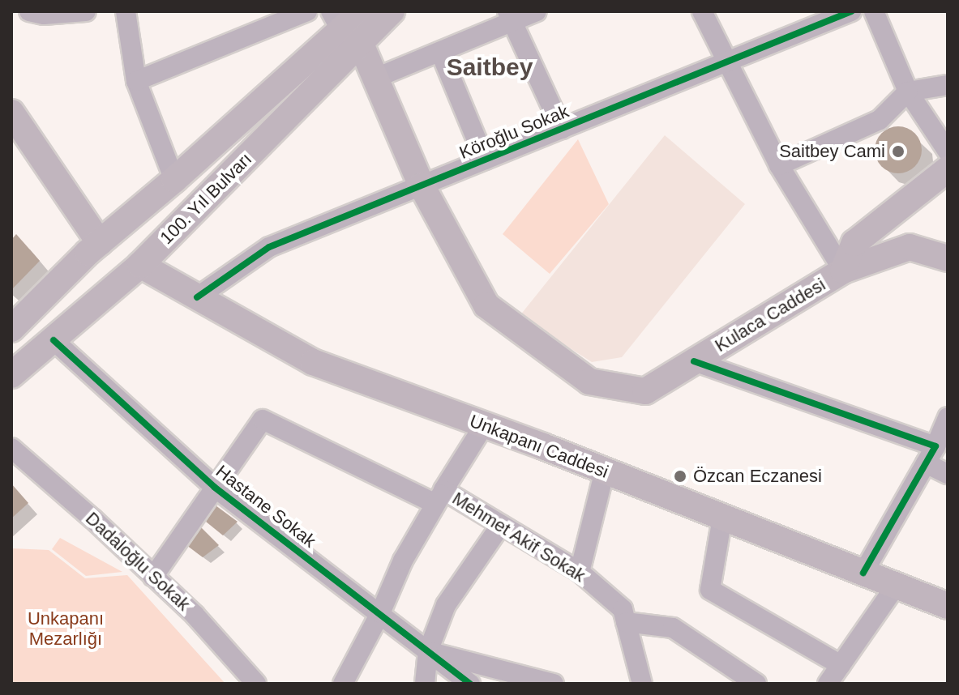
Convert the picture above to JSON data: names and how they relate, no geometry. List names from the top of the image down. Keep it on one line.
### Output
{"streets":{"main road":["100. Yıl Bulvarı","Kulaca Caddesi","Unkapanı Caddesi"],"street":["Köroğlu Sokak","Hastane Sokak","Mehmet Akif Sokak","Dadaloğlu Sokak"]},"crossings":[["Köroğlu Sokak","Kulaca Caddesi"],["Köroğlu Sokak","Unkapanı Caddesi"],["100. Yıl Bulvarı","Kulaca Caddesi"],["100. Yıl Bulvarı","Unkapanı Caddesi"],["100. Yıl Bulvarı","Hastane Sokak"],["Unkapanı Caddesi","Mehmet Akif Sokak"]],"districts":["Saitbey"],"parks":["Unkapanı Mezarlığı"],"places":["Saitbey Cami","Özcan Eczanesi"]}
